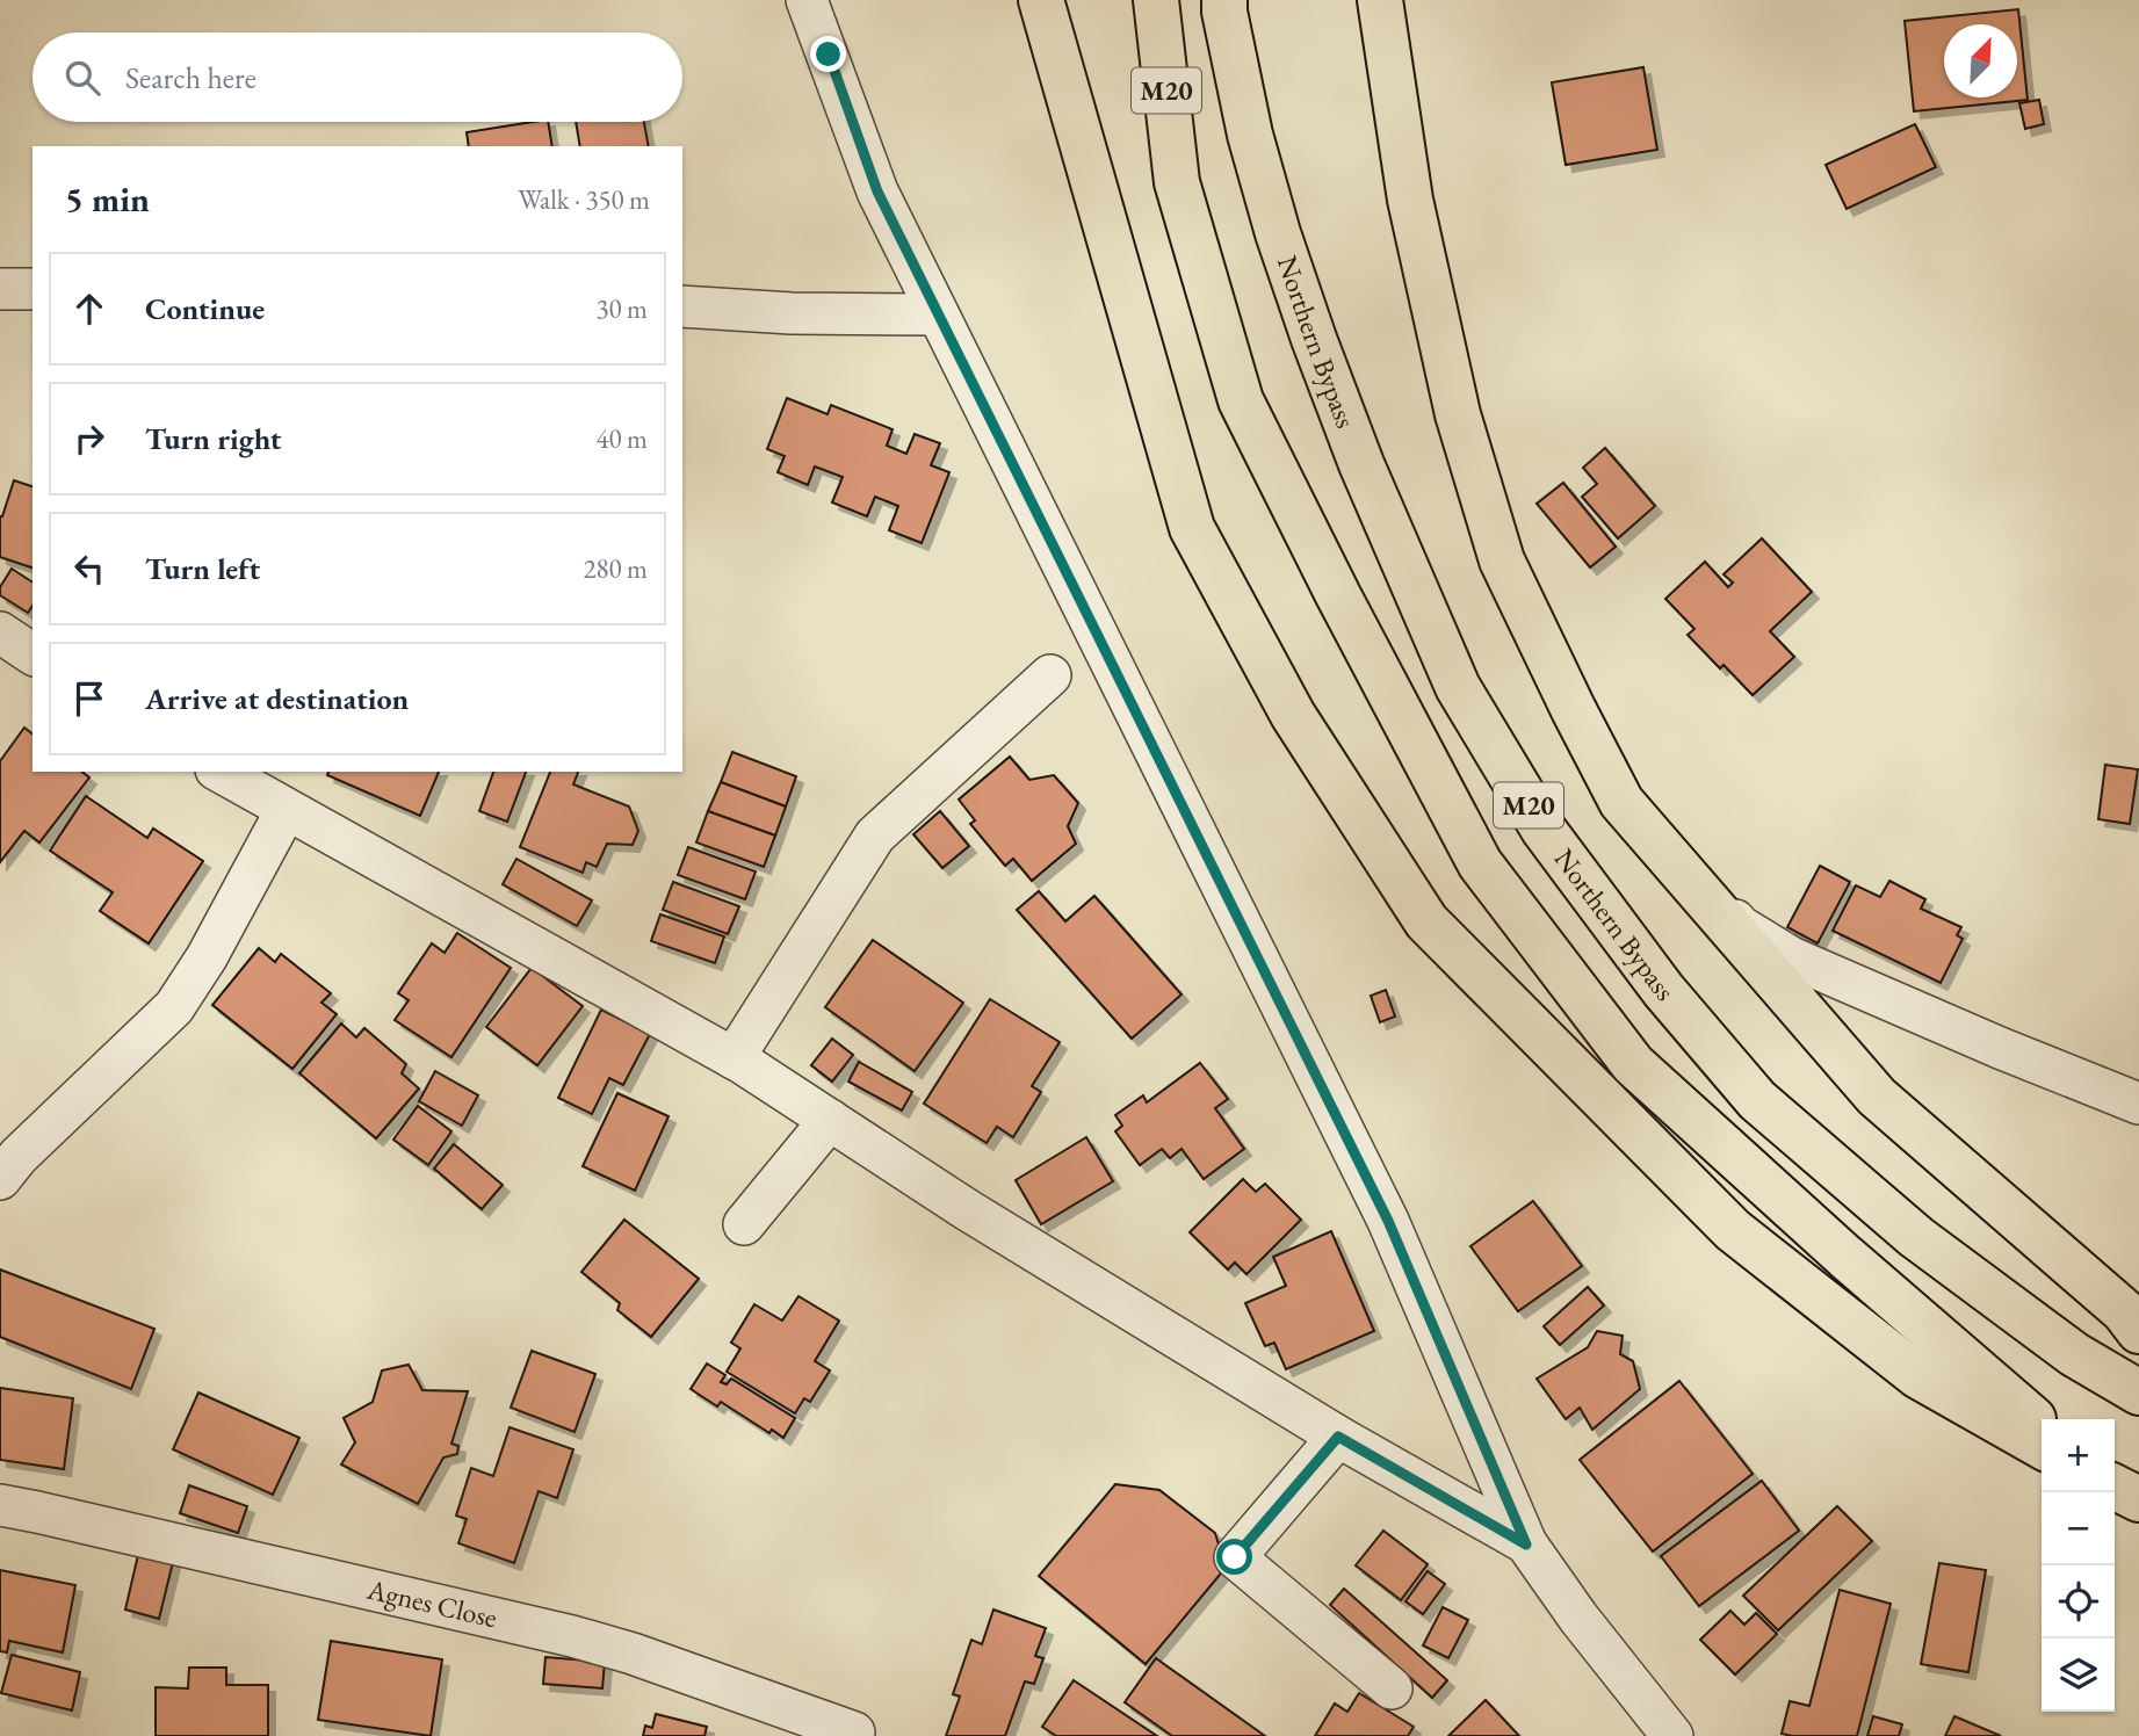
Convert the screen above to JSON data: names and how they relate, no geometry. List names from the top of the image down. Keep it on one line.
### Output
{"streets":{"highway":["M20","Northern Bypass"],"street":["Agnes Close"]},"north":"top right","page":{"search":"Search here","heading":["5 min","Walk · 350 m"],"list":[["Continue","30 m"],["Turn right","40 m"],["Turn left","280 m"],"Arrive at destination"],"map_buttons":["+","−"]}}
